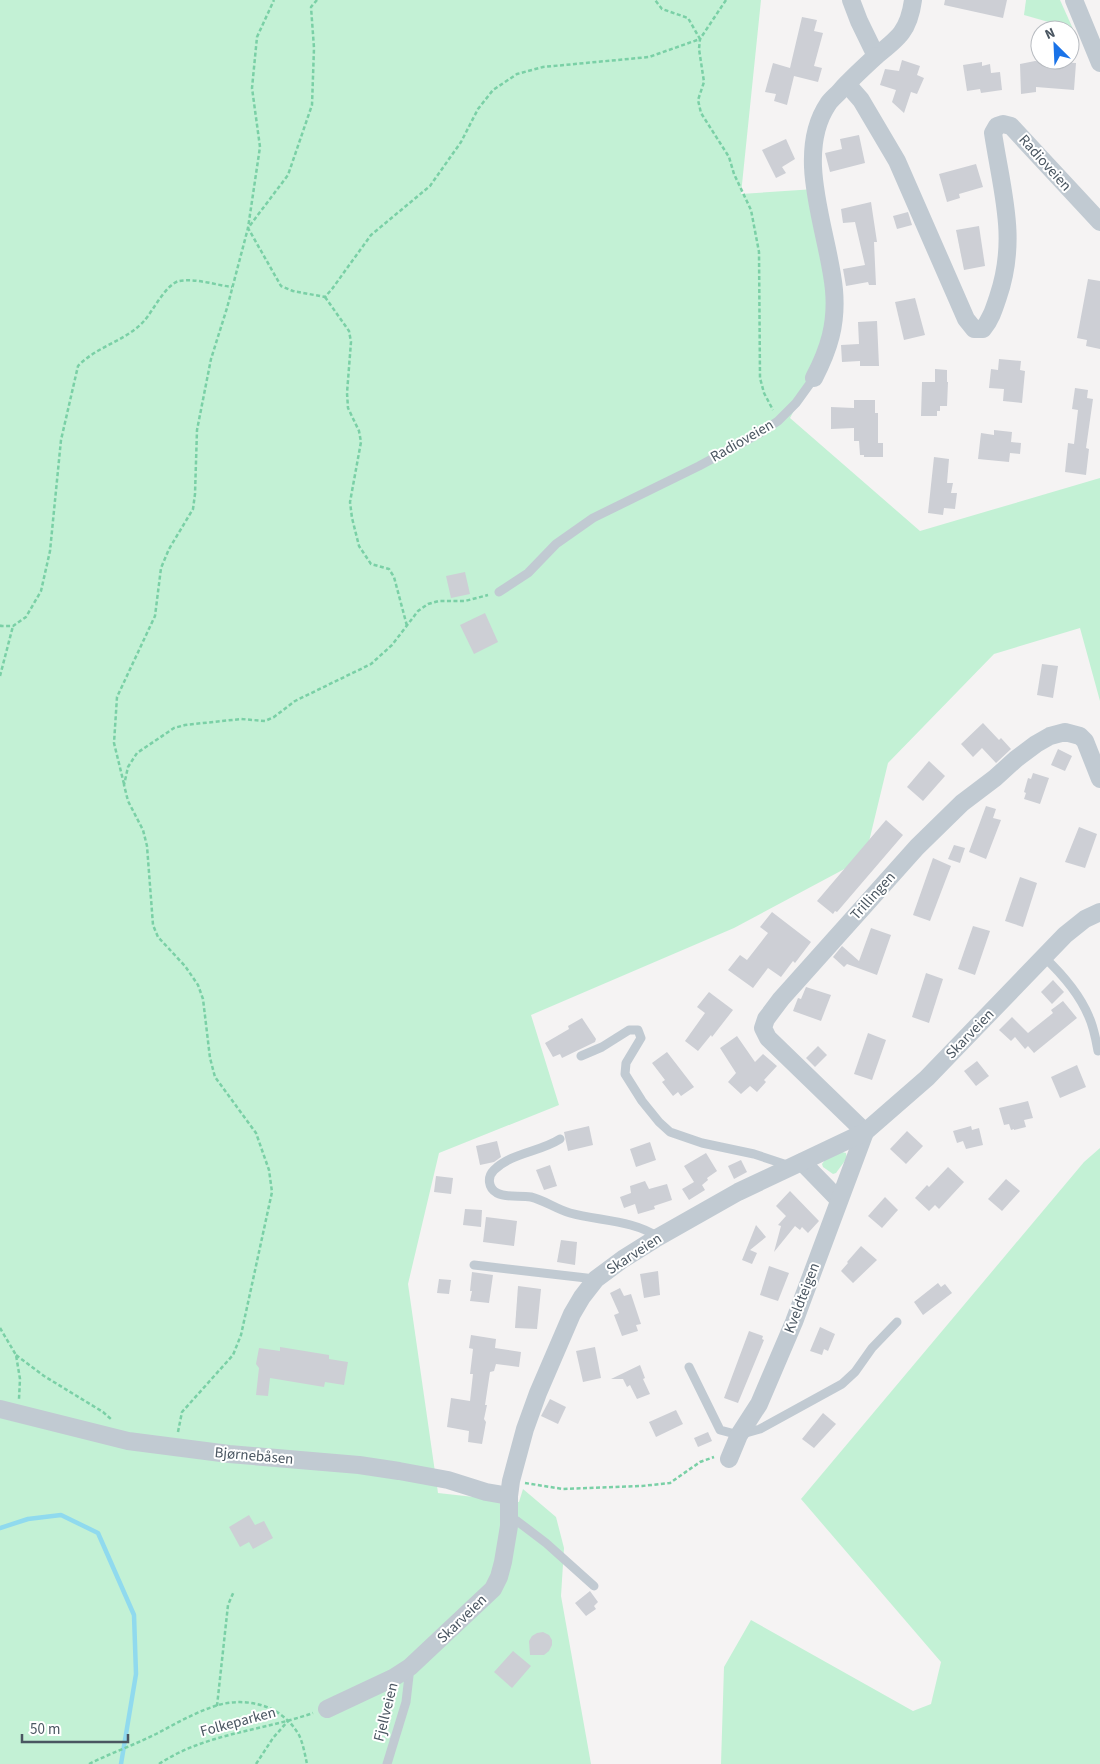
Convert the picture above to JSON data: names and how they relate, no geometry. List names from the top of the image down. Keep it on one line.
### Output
{"streets":{"street":["Radioveien","Trillingen","Skarveien","Kveldteigen","Bjørnebåsen"],"lane":["Fjellveien"],"path":["Folkeparken"]},"crossings":[["Trillingen","Skarveien"],["Trillingen","Kveldteigen"],["Skarveien","Kveldteigen"],["Skarveien","Bjørnebåsen"],["Skarveien","Fjellveien"],["Skarveien","Folkeparken"]],"scale_bar":"50 m","north":"top left"}
